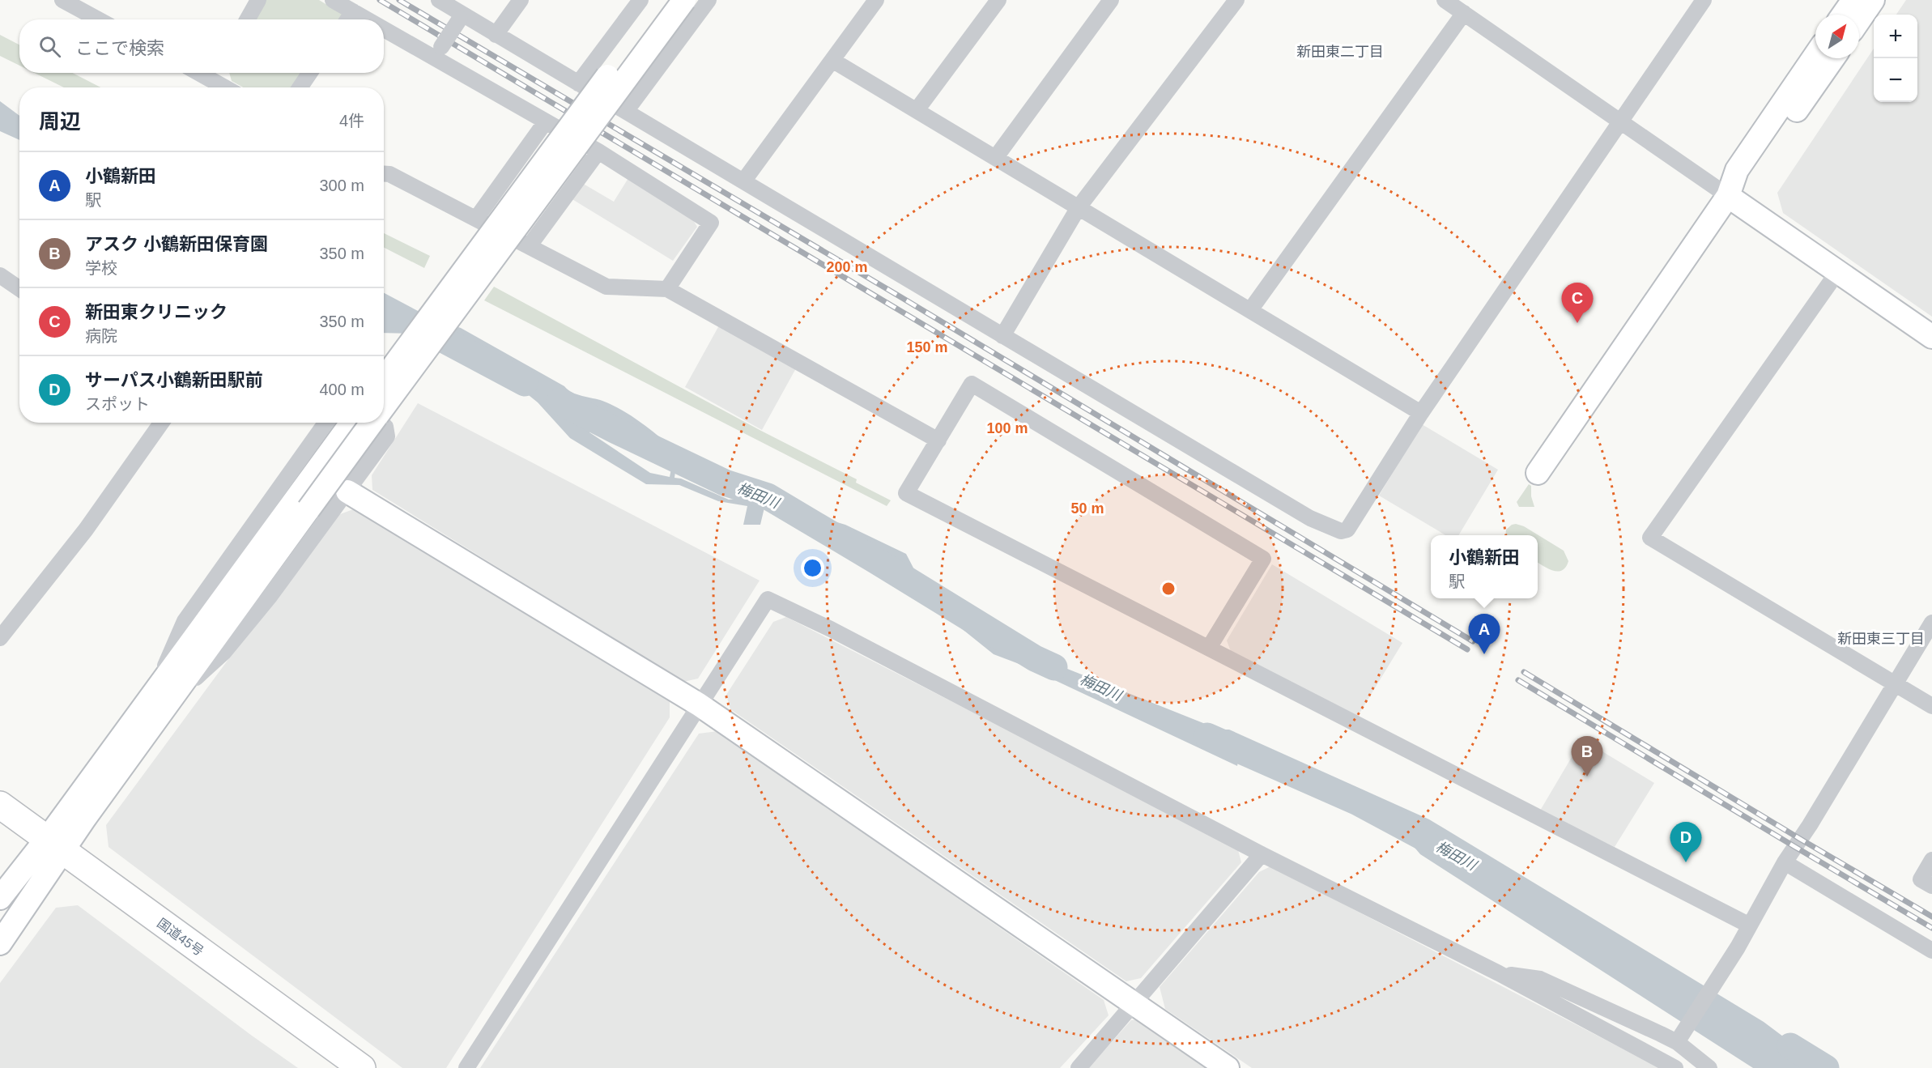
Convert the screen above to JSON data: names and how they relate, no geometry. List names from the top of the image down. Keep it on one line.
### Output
{"streets":{"highway":["国道45号"]},"districts":["新田東二丁目","新田東三丁目"],"water":["梅田川"],"north":"top right","page":{"map_buttons":["+","−"],"search":"ここで検索","heading":["周辺","4件"],"list":[{"mark":"A","name":"小鶴新田","note":"駅","value":"300 m"},{"mark":"B","name":"アスク 小鶴新田保育園","note":"学校","value":"350 m"},{"mark":"C","name":"新田東クリニック","note":"病院","value":"350 m"},{"mark":"D","name":"サーパス小鶴新田駅前","note":"スポット","value":"400 m"}],"pins":["C","A","B","D"],"popup":["小鶴新田","駅"]},"rings":["200 m","150 m","100 m","50 m"]}
